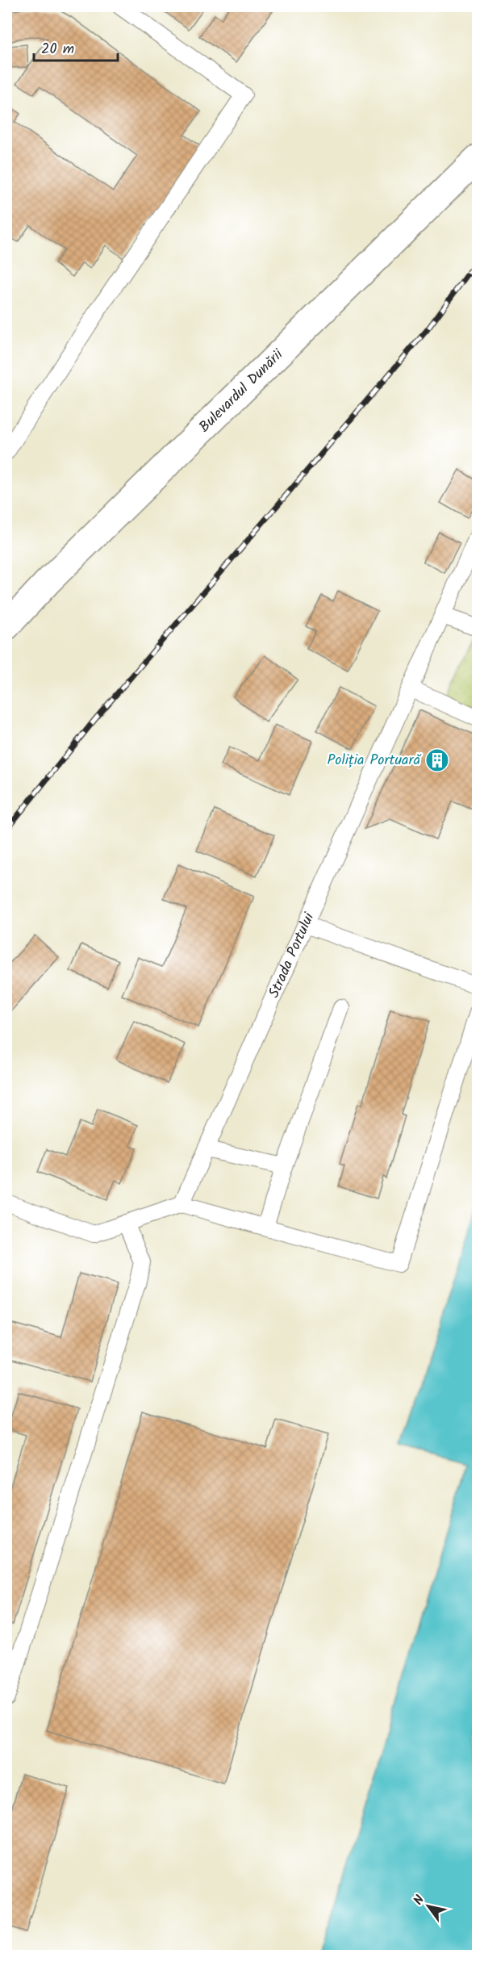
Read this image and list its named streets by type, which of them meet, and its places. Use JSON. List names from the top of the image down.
{
  "streets": {
    "street": ["Bulevardul Dunării"],
    "lane": ["Strada Portului"]
  },
  "places": {
    "building": ["Poliția Portuară"]
  },
  "scale_bar": "20 m",
  "north": "top left"
}
